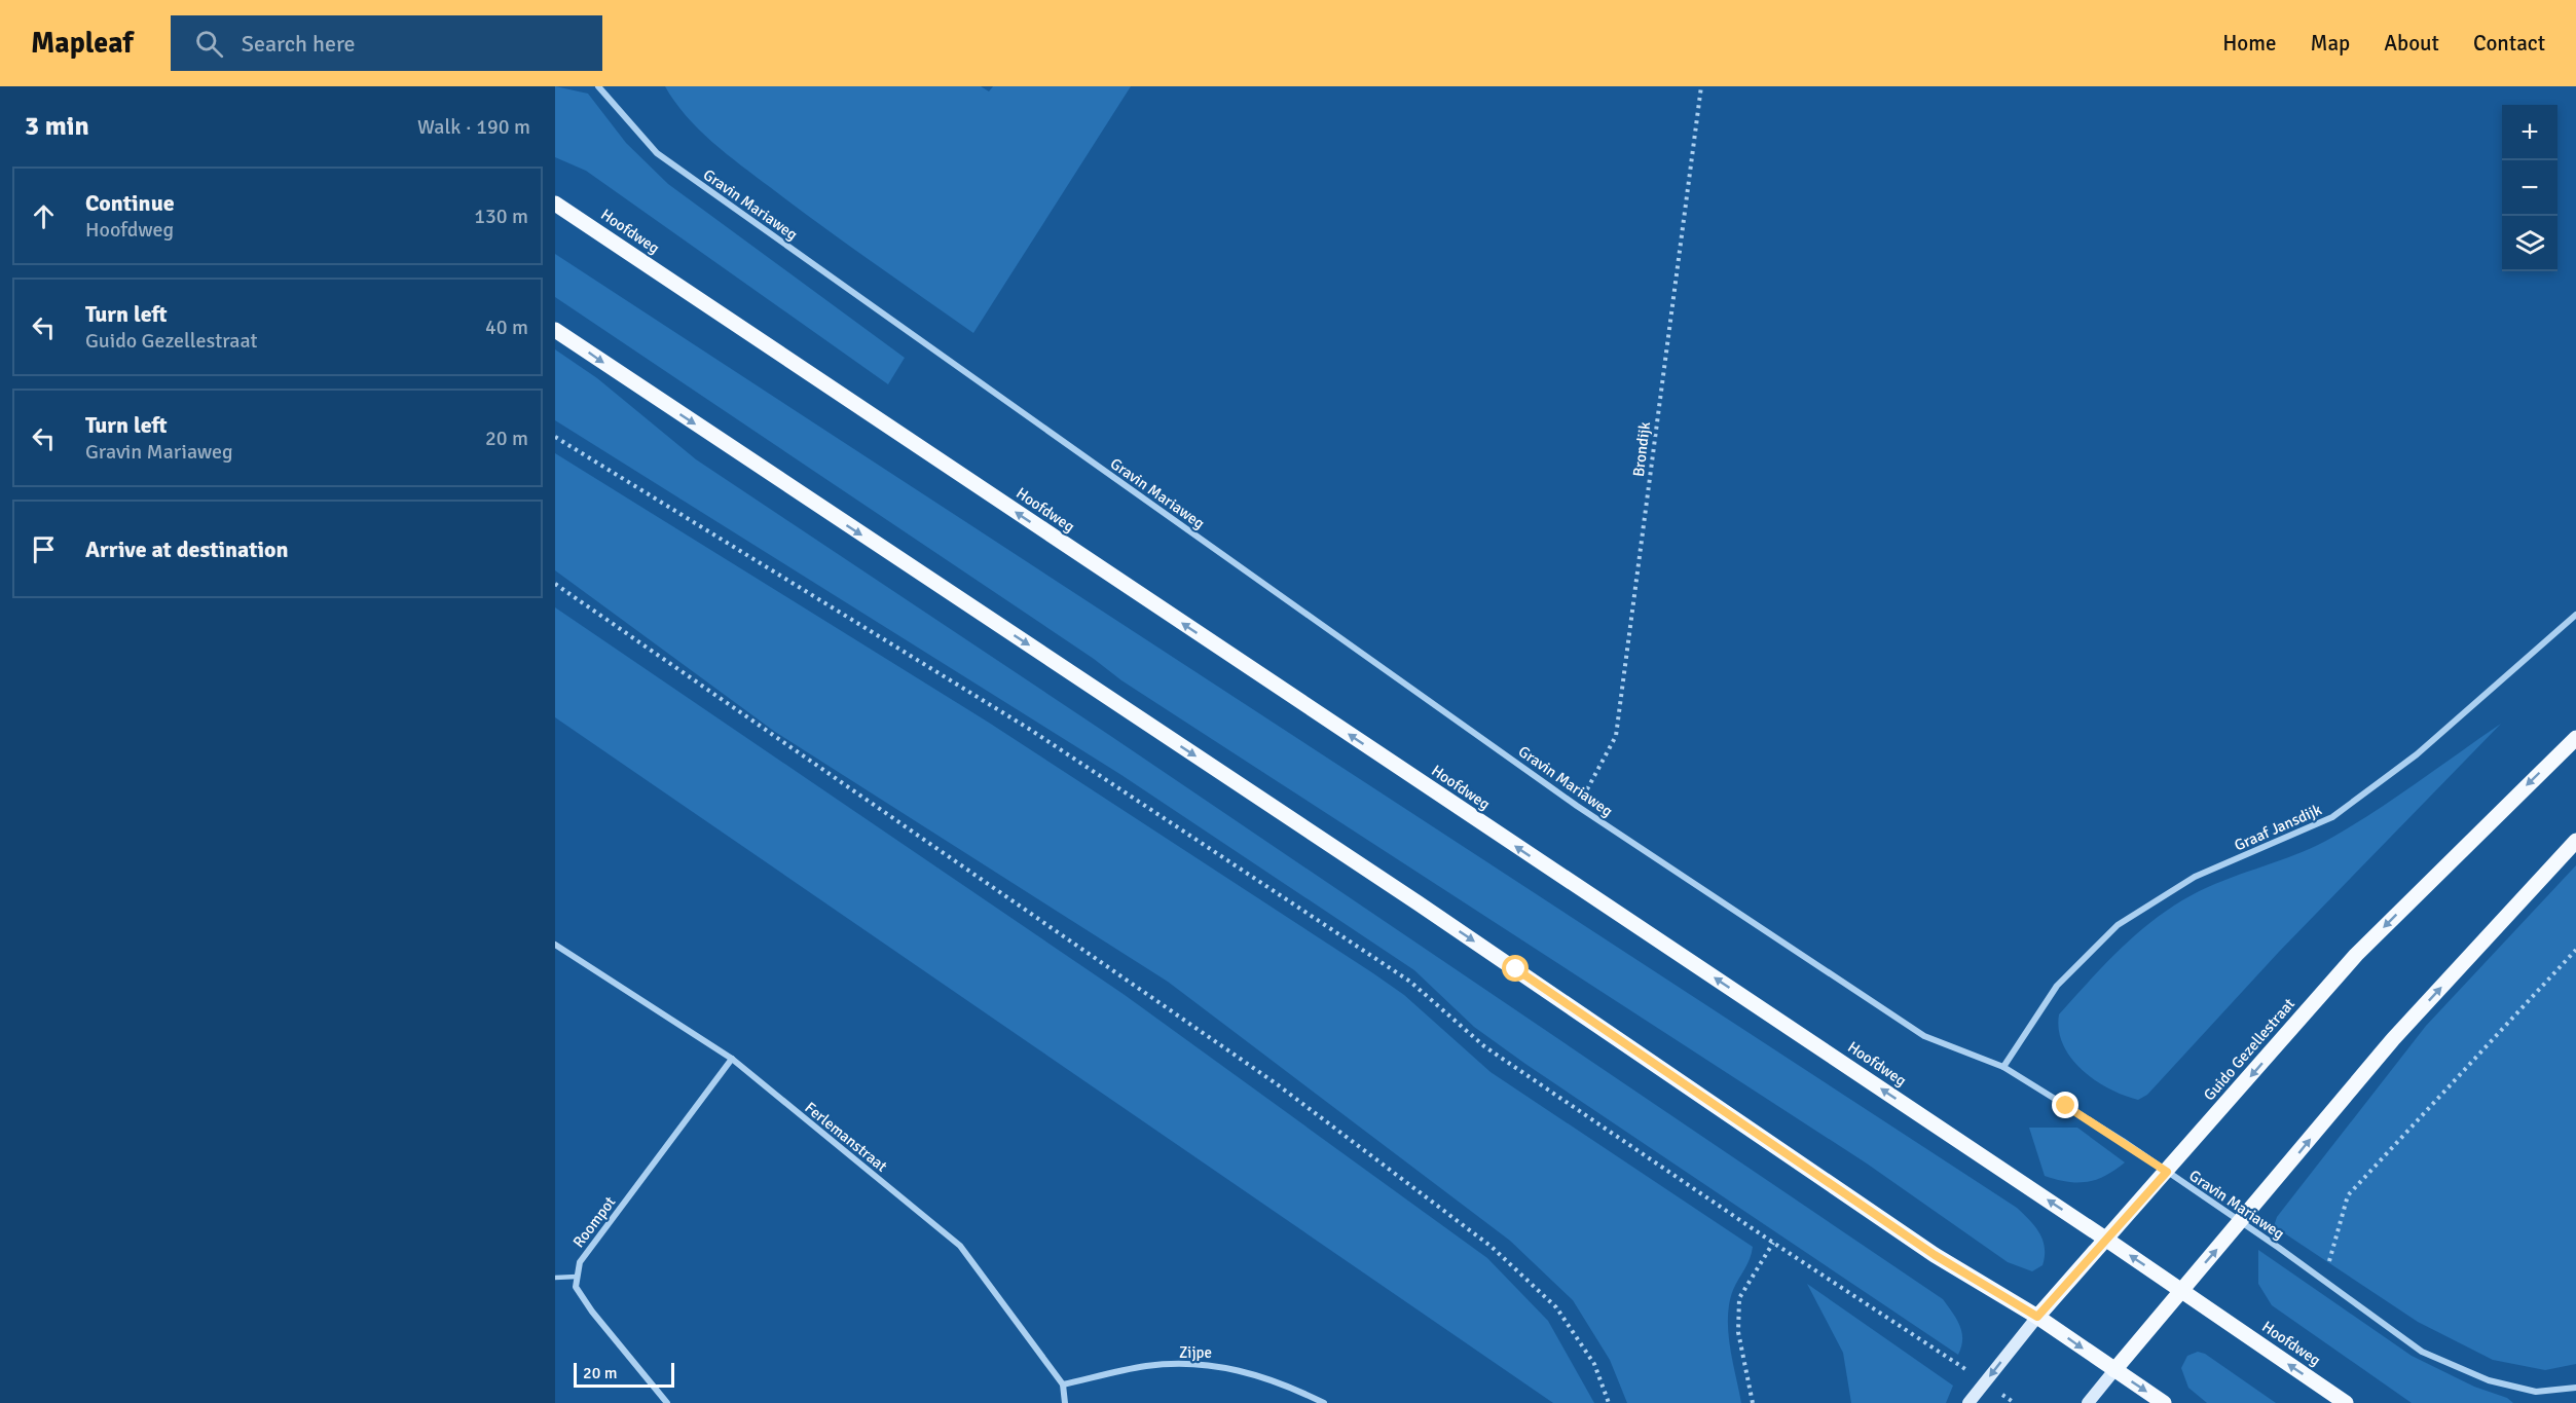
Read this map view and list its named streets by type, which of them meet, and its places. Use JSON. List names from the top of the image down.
{
  "streets": {
    "main road": ["Hoofdweg", "Guido Gezellestraat"],
    "street": [
      "Gravin Mariaweg",
      "Graaf Jansdijk",
      "Ferlemanstraat",
      "Roompot",
      "Zijpe"
    ],
    "path": ["Brondijk"]
  },
  "crossings": [
    ["Gravin Mariaweg", "Brondijk"],
    ["Gravin Mariaweg", "Graaf Jansdijk"],
    ["Gravin Mariaweg", "Guido Gezellestraat"],
    ["Hoofdweg", "Guido Gezellestraat"],
    ["Ferlemanstraat", "Roompot"],
    ["Ferlemanstraat", "Zijpe"]
  ],
  "scale_bar": "20 m",
  "page": {
    "header": "Mapleaf",
    "search": "Search here",
    "nav": [
      "Home",
      "Map",
      "About",
      "Contact"
    ],
    "heading": ["3 min", "Walk · 190 m"],
    "map_buttons": ["+", "−"],
    "list": [
      ["Continue", "Hoofdweg", "130 m"],
      ["Turn left", "Guido Gezellestraat", "40 m"],
      ["Turn left", "Gravin Mariaweg", "20 m"],
      "Arrive at destination"
    ],
    "scale": "20 m"
  }
}
